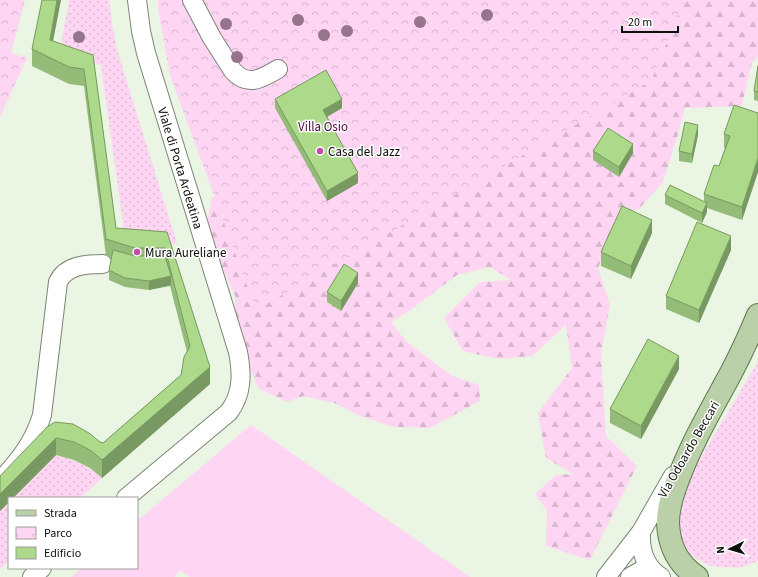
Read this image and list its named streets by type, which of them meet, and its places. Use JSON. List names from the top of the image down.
{
  "streets": {
    "main road": ["Via Odoardo Beccari"],
    "street": ["Viale di Porta Ardeatina"]
  },
  "parks": ["Villa Osio"],
  "places": ["Casa del Jazz", "Mura Aureliane"],
  "legend": ["Strada", "Parco", "Edificio"],
  "scale_bar": "20 m",
  "north": "left"
}
